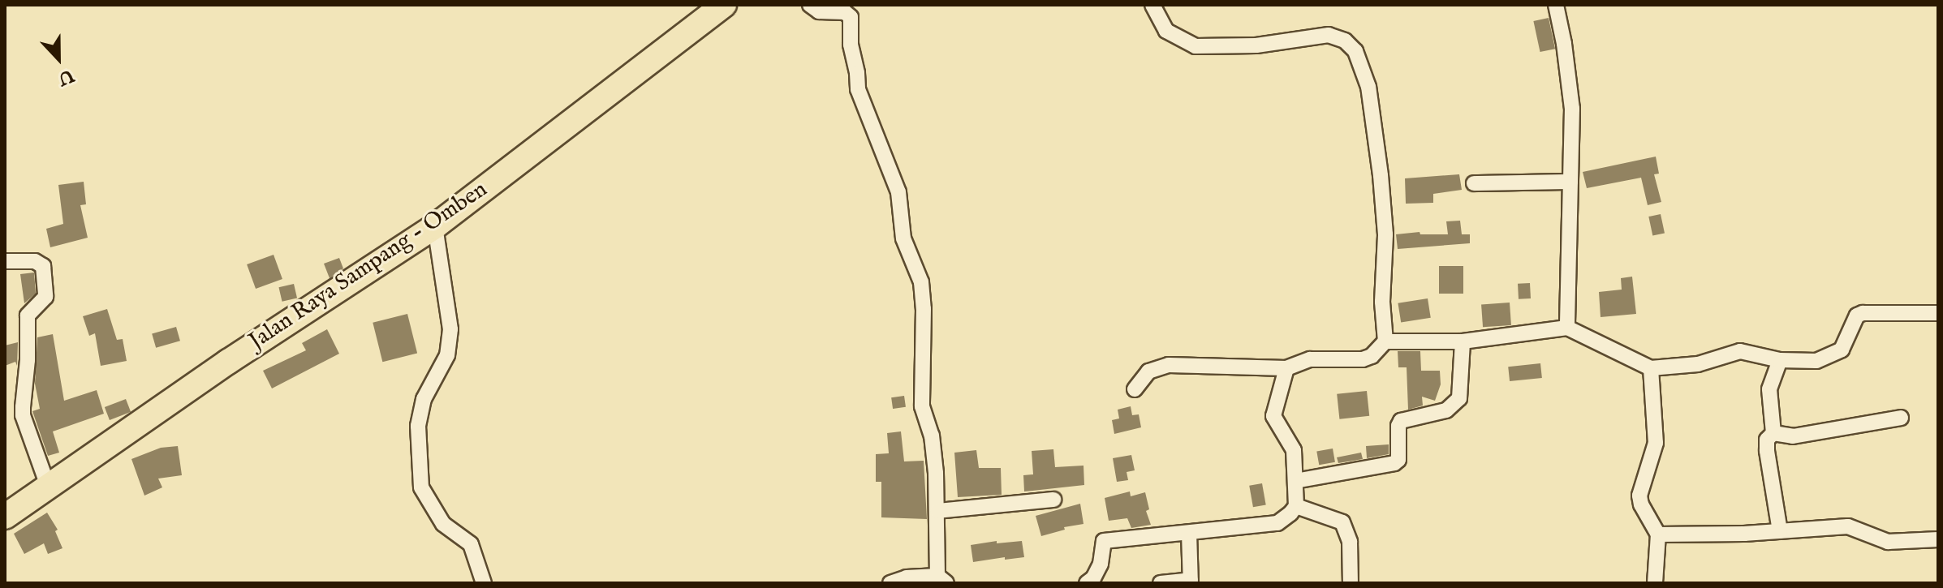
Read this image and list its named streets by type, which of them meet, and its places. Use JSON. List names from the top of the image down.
{
  "streets": {
    "main road": ["Jalan Raya Sampang - Omben"]
  },
  "north": "bottom"
}
